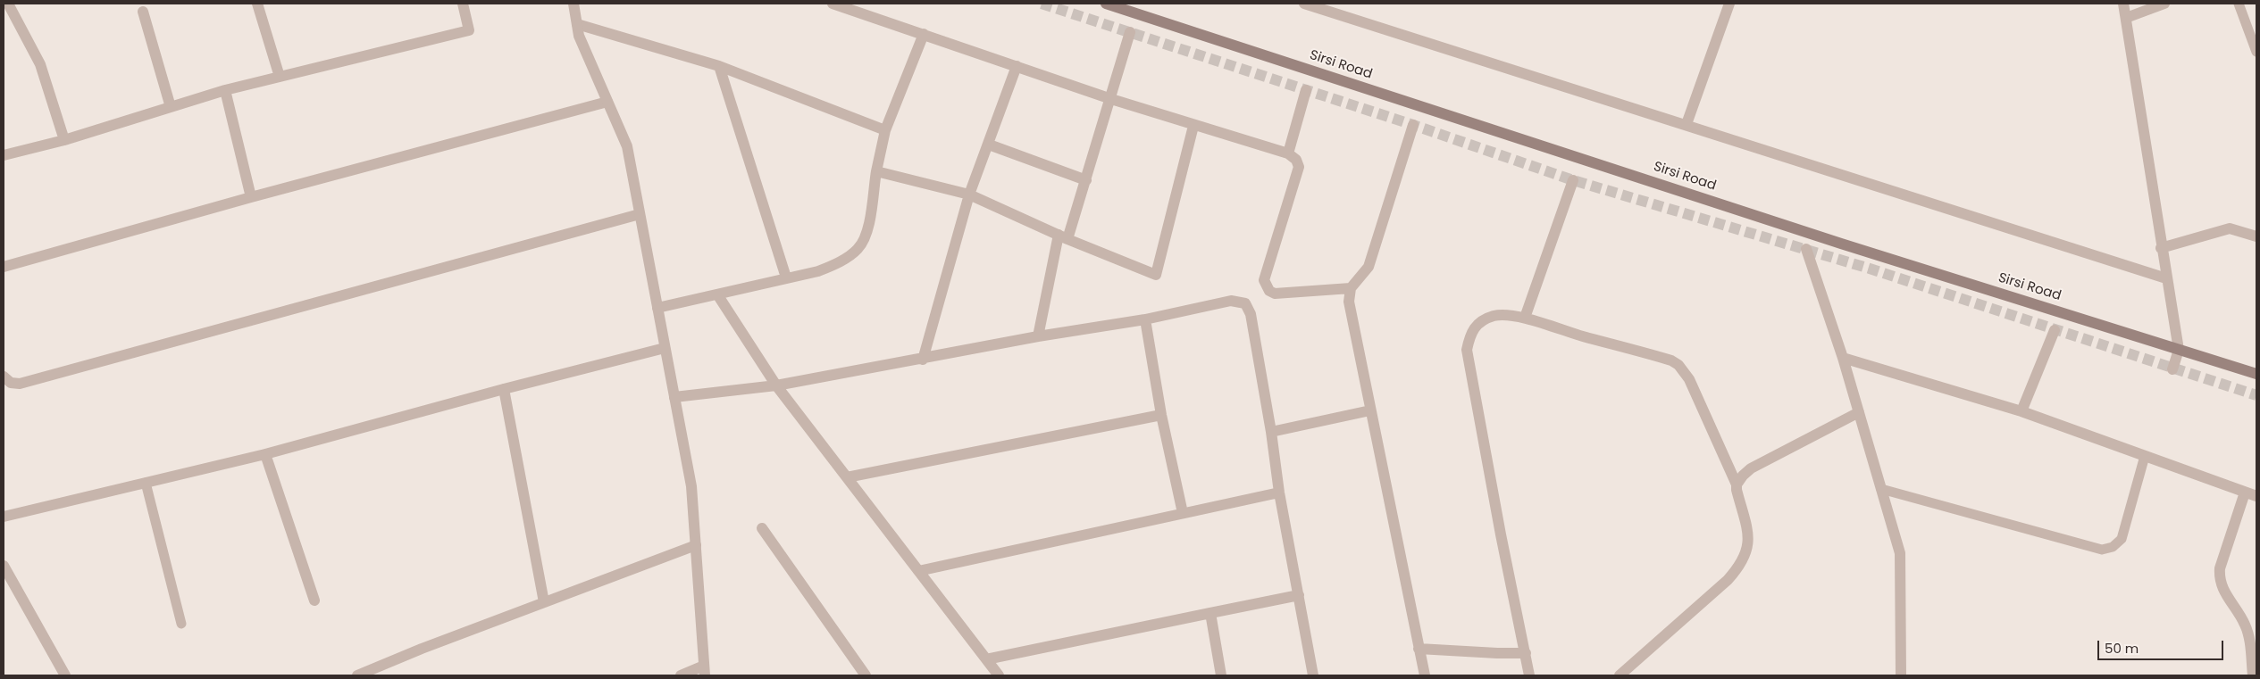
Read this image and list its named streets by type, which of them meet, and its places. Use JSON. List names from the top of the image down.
{
  "streets": {
    "main road": ["Sirsi Road"]
  },
  "scale_bar": "50 m"
}
